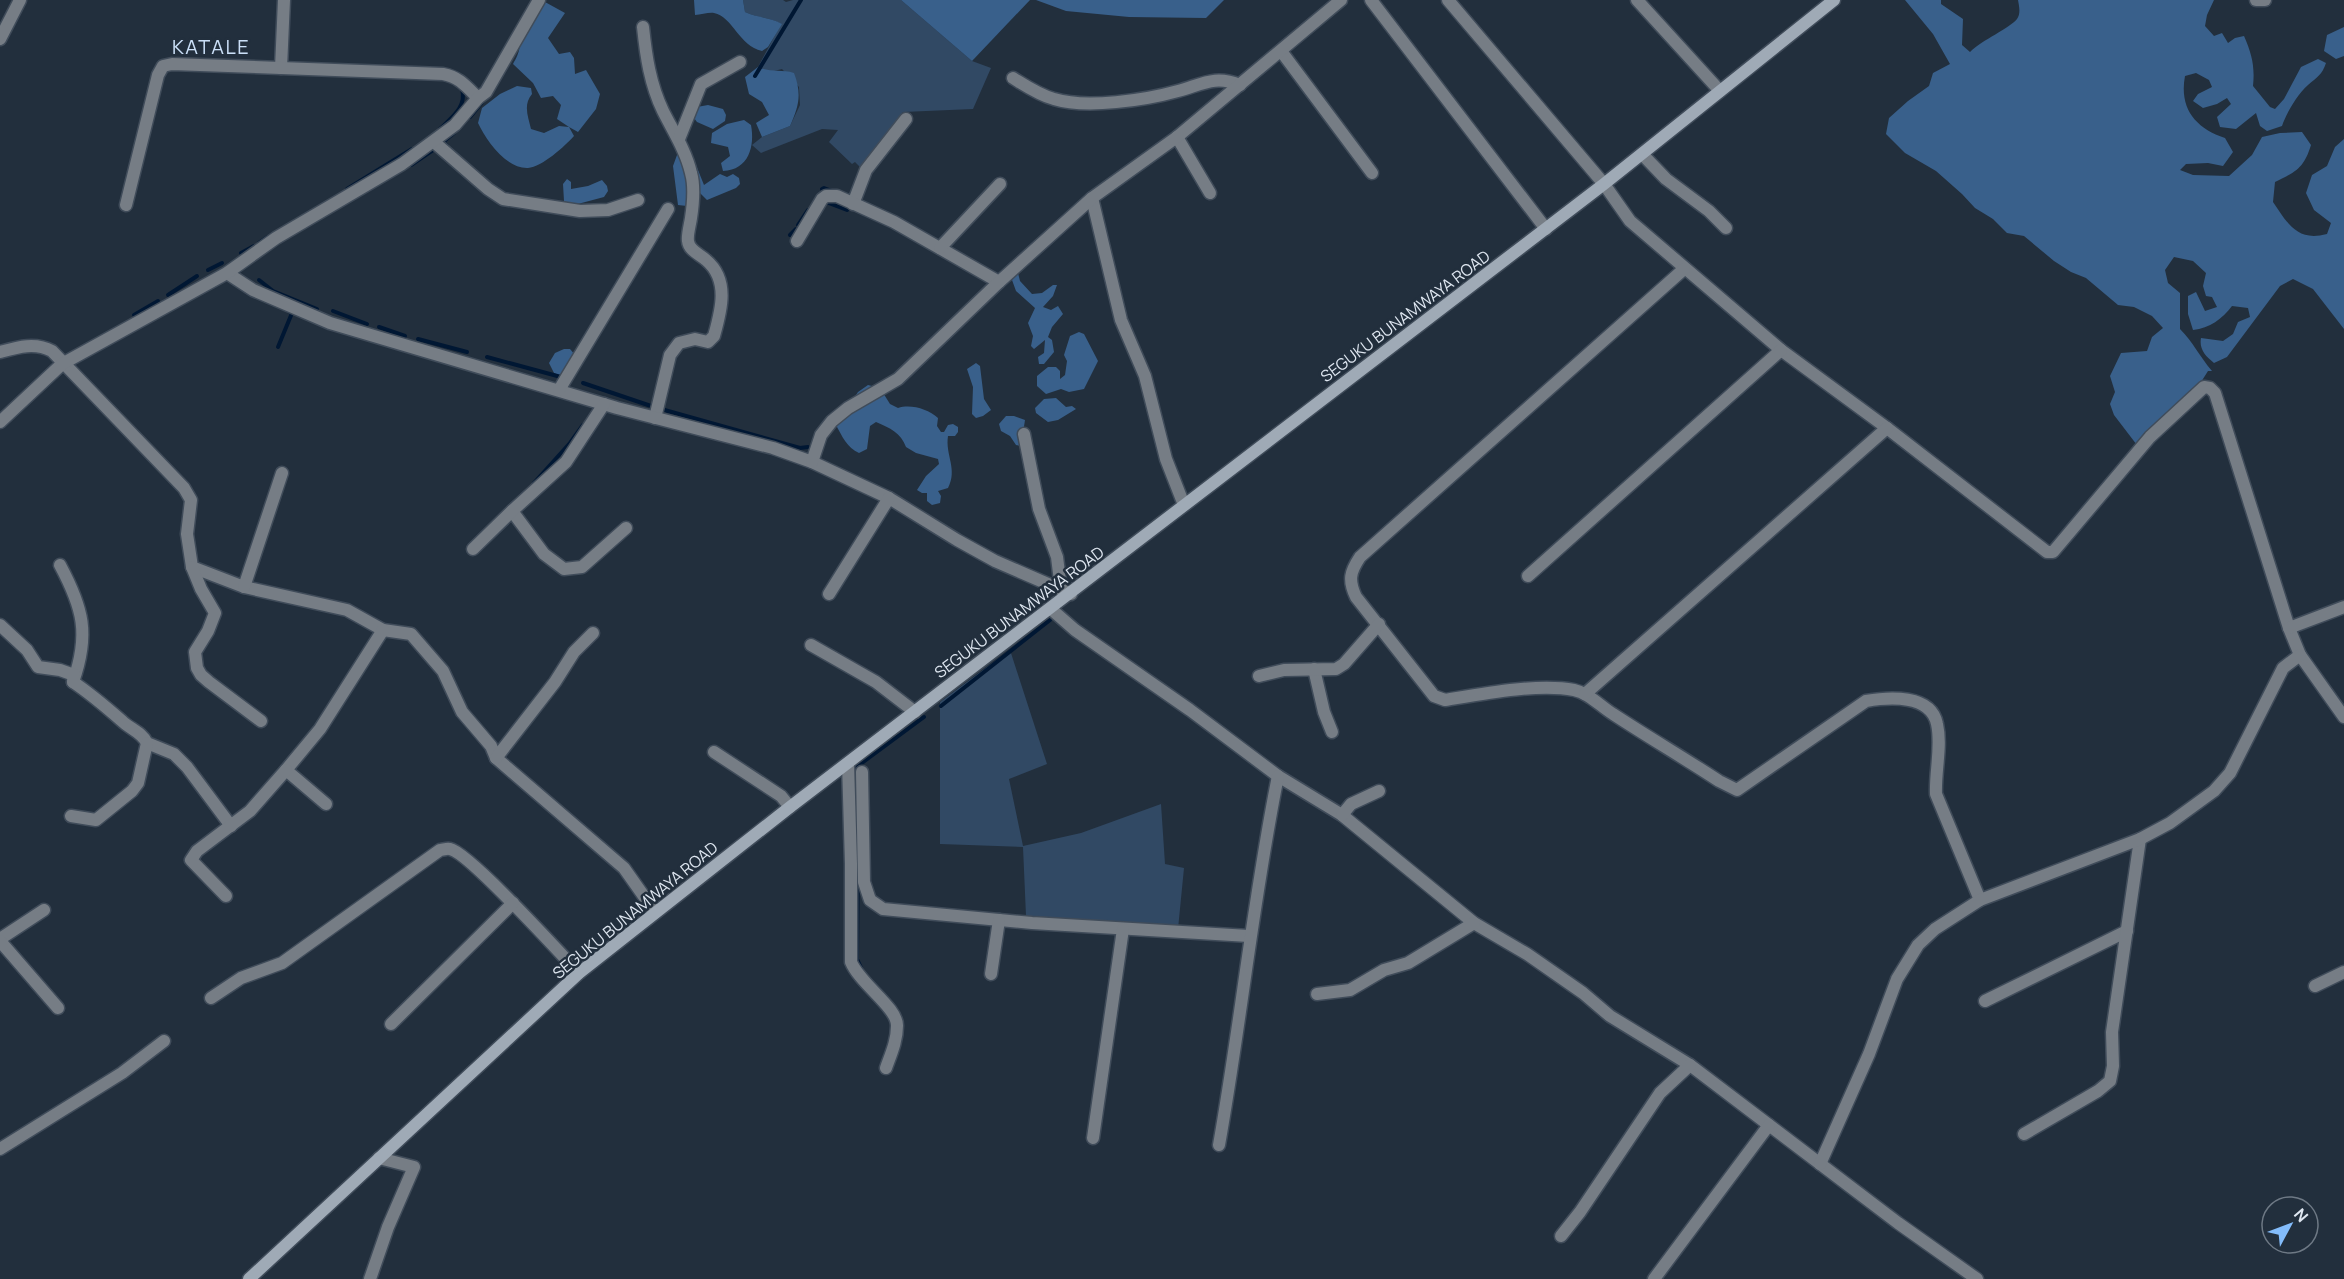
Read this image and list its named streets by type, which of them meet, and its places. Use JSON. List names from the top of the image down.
{
  "streets": {
    "main road": ["SEGUKU BUNAMWAYA ROAD"]
  },
  "districts": ["KATALE"],
  "north": "top right"
}
